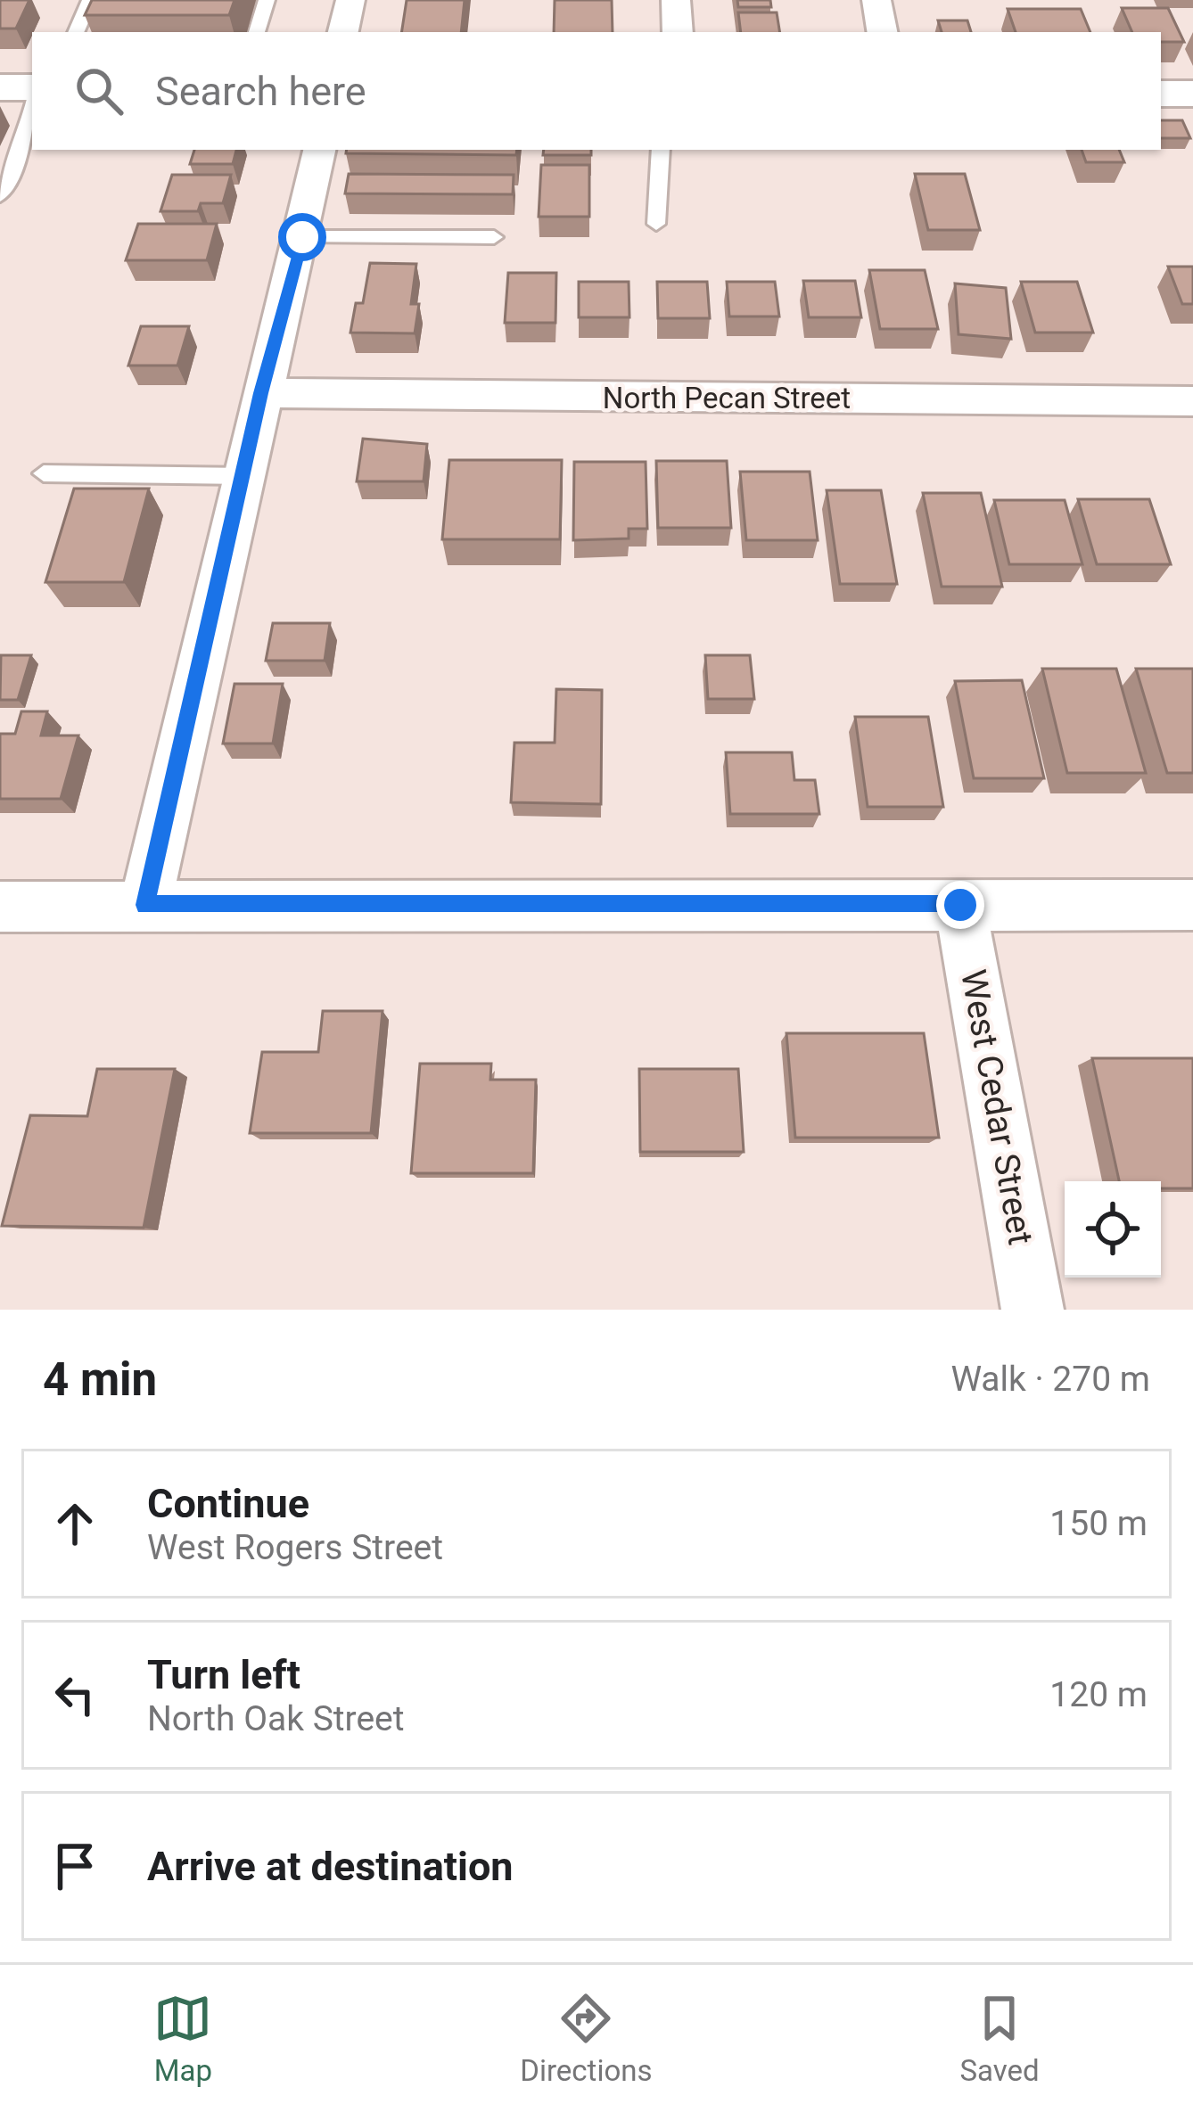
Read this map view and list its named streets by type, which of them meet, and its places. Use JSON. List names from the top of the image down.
{
  "streets": {
    "street": ["North Pecan Street", "West Cedar Street"]
  },
  "page": {
    "search": "Search here",
    "heading": ["4 min", "Walk · 270 m"],
    "list": [
      ["Continue", "West Rogers Street", "150 m"],
      ["Turn left", "North Oak Street", "120 m"],
      "Arrive at destination"
    ],
    "nav": ["Map", "Directions", "Saved"]
  }
}
